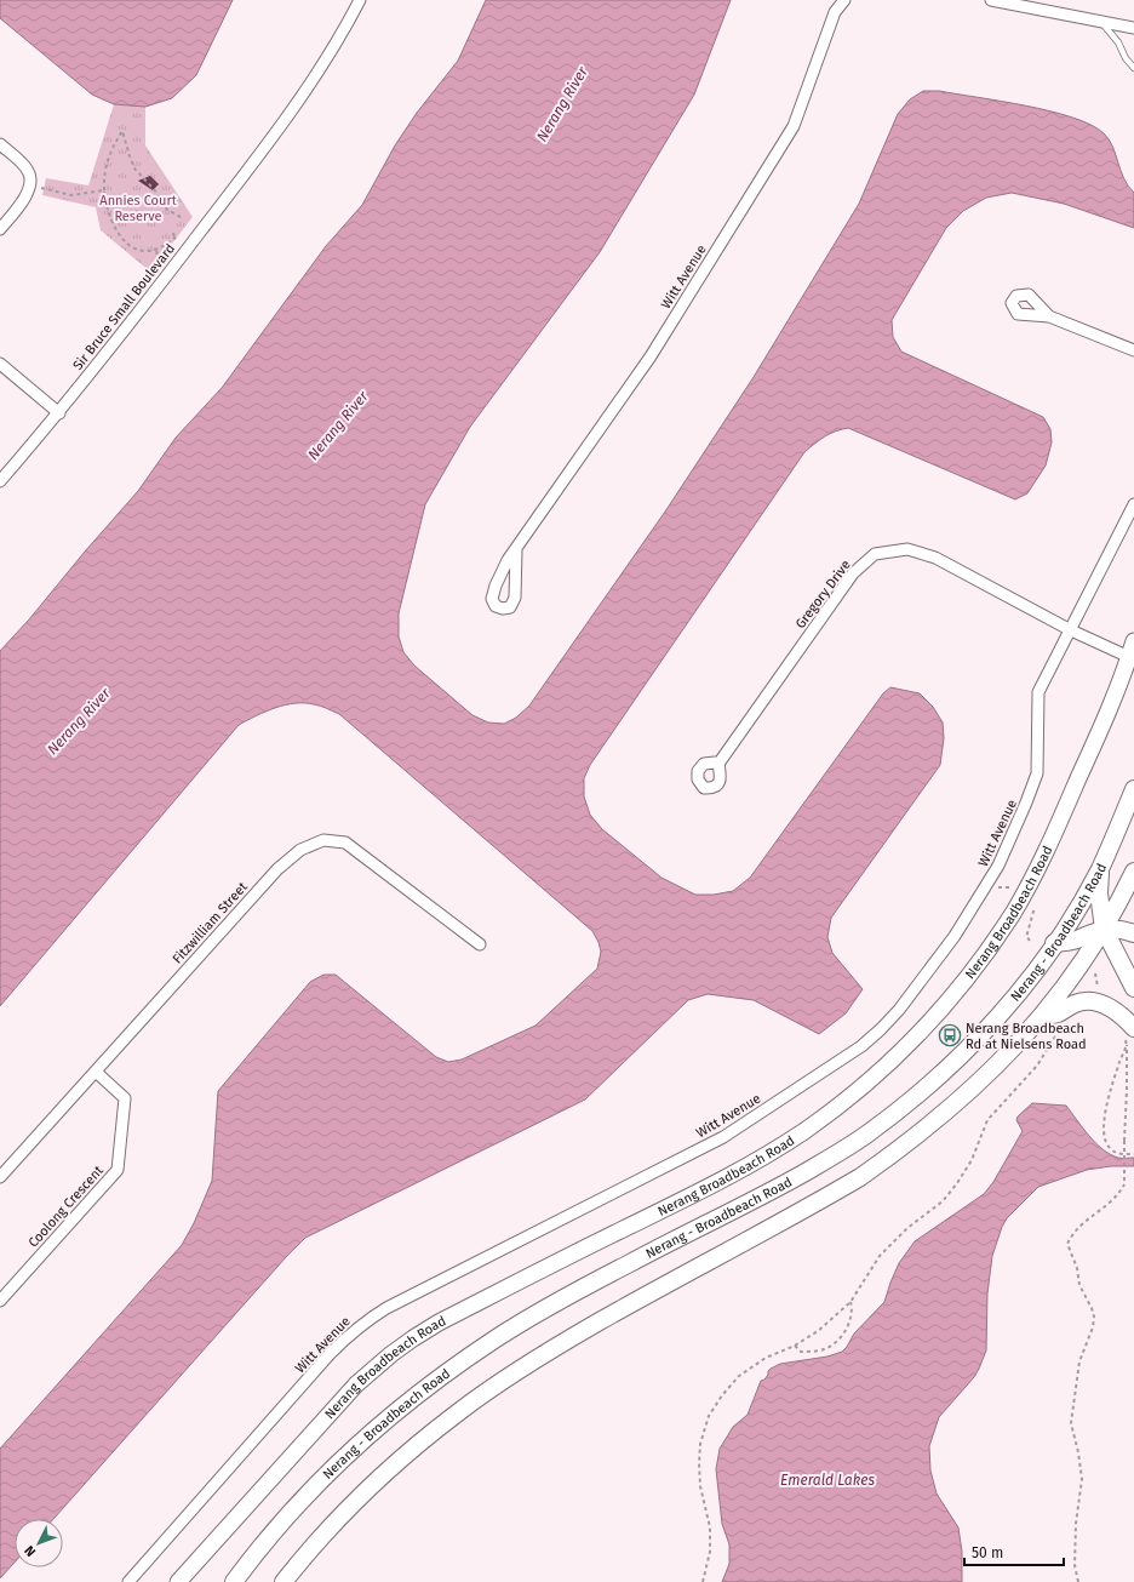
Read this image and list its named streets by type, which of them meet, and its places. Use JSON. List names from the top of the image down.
{
  "streets": {
    "main road": ["Nerang - Broadbeach Road"],
    "street": [
      "Witt Avenue",
      "Sir Bruce Small Boulevard",
      "Gregory Drive",
      "Nerang Broadbeach Road",
      "Fitzwilliam Street",
      "Coolong Crescent"
    ]
  },
  "crossings": [
    ["Witt Avenue", "Gregory Drive"],
    ["Gregory Drive", "Nerang Broadbeach Road"],
    ["Fitzwilliam Street", "Coolong Crescent"]
  ],
  "water": ["Nerang River", "Emerald Lakes"],
  "parks": ["Annies Court Reserve"],
  "places": {
    "bus stop": ["Nerang Broadbeach Rd at Nielsens Road"]
  },
  "scale_bar": "50 m",
  "north": "bottom left"
}
